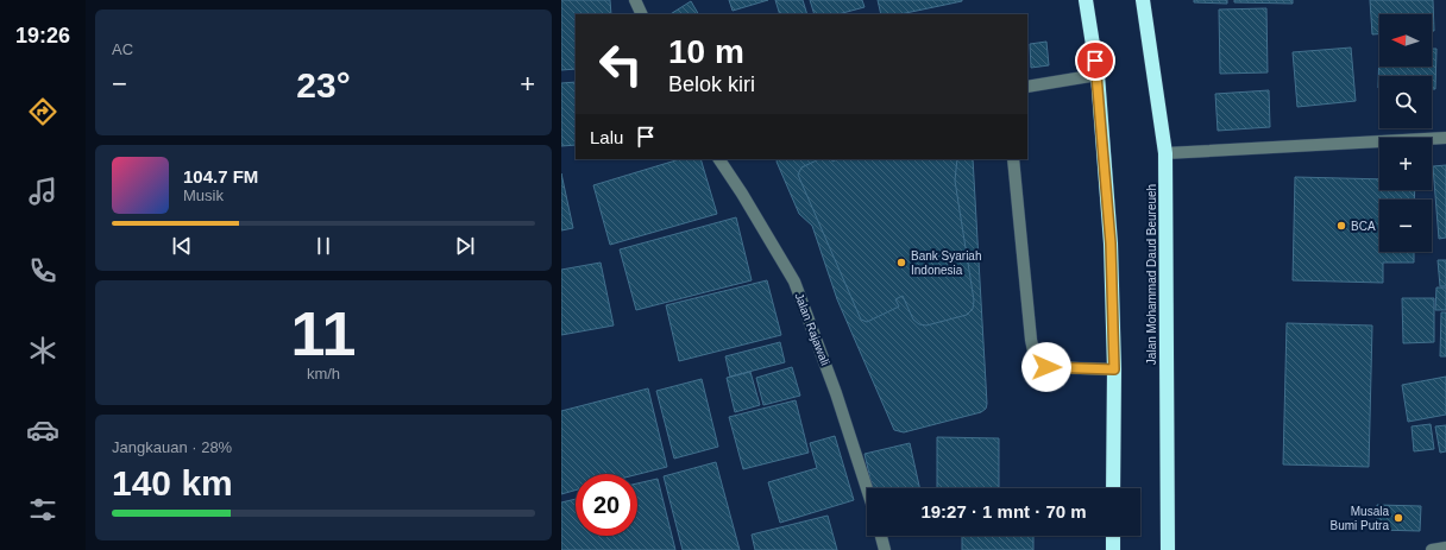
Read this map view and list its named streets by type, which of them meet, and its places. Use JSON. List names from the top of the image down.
{
  "streets": {
    "highway": ["Jalan Mohammad Daud Beureueh"],
    "street": ["Jalan Rajawali"]
  },
  "places": ["BCA", "Bank Syariah Indonesia", "Musala Bumi Putra"],
  "north": "left",
  "page": {
    "tabs": "19:26",
    "tile": [
      "AC",
      ["11", "km/h"],
      ["Jangkauan · 28%", "140 km"]
    ],
    "map_buttons": ["+", "−"],
    "turn": ["10 m", "Belok kiri"],
    "heat": ["−", "23°", "+"],
    "then": "Lalu",
    "song": ["104.7 FM", "Musik"],
    "limit": "20",
    "trip": "19:27 · 1 mnt · 70 m"
  }
}
